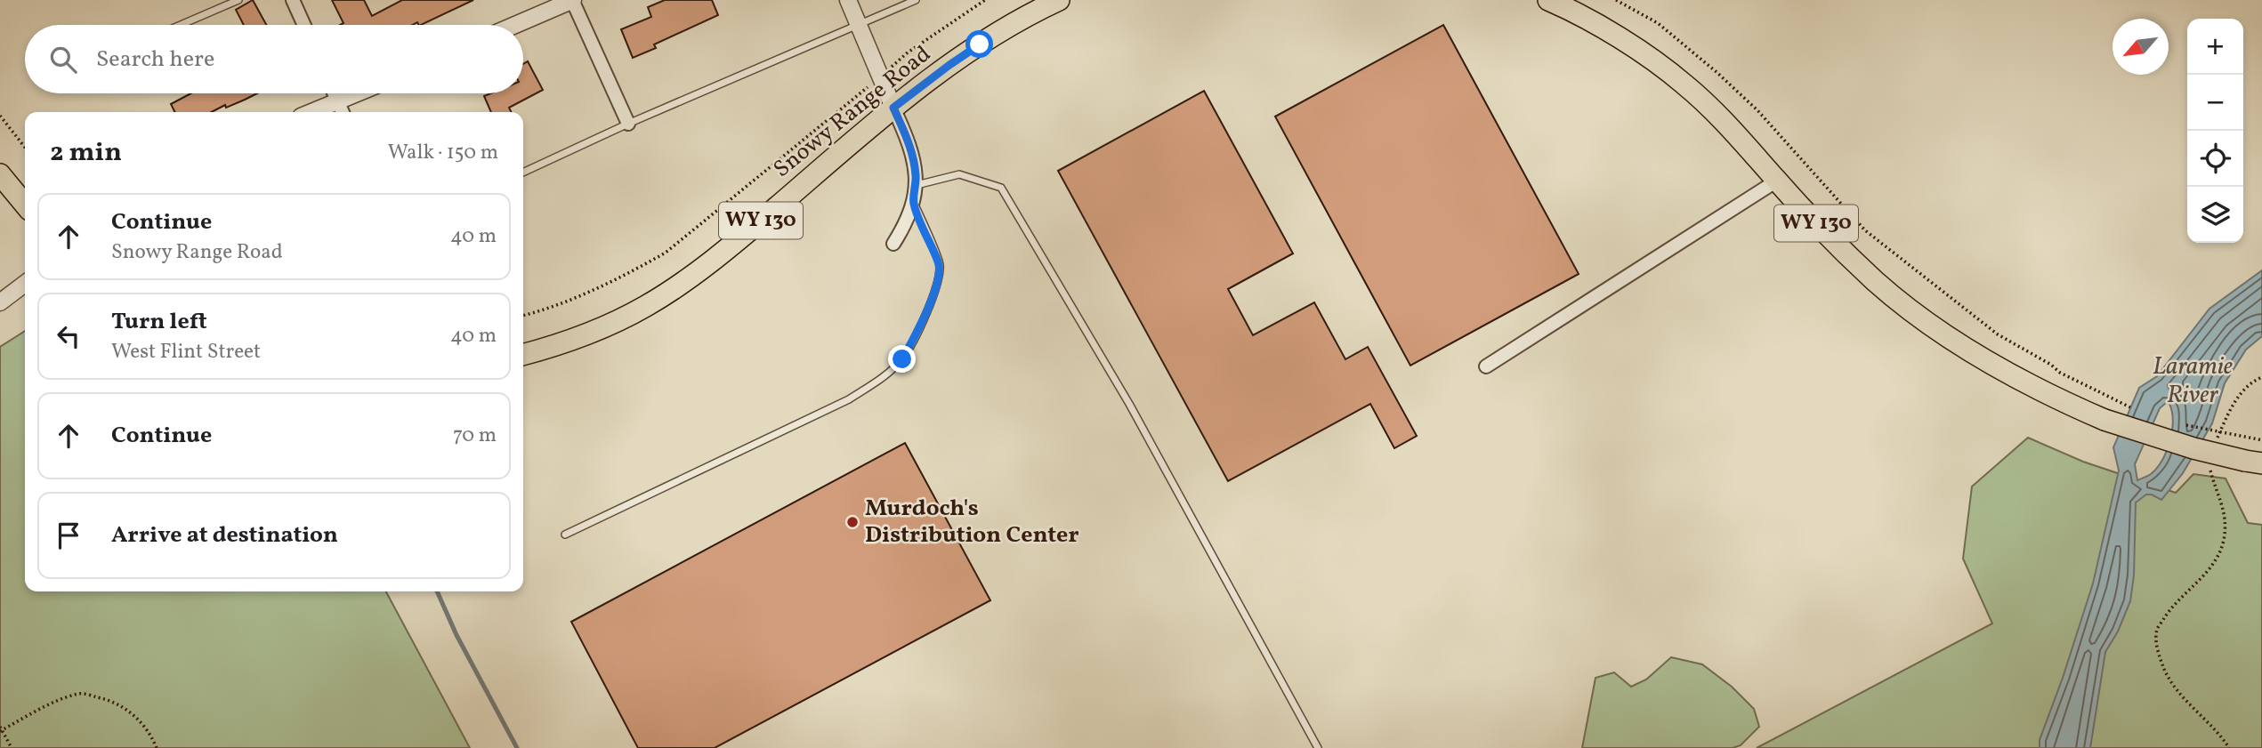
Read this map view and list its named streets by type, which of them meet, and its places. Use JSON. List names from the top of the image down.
{
  "streets": {
    "main road": ["Snowy Range Road", "WY 130"]
  },
  "water": ["Laramie River"],
  "places": ["Murdoch's Distribution Center"],
  "north": "bottom left",
  "page": {
    "map_buttons": ["+", "−"],
    "search": "Search here",
    "heading": ["2 min", "Walk · 150 m"],
    "list": [
      ["Continue", "Snowy Range Road", "40 m"],
      ["Turn left", "West Flint Street", "40 m"],
      ["Continue", "70 m"],
      "Arrive at destination"
    ]
  }
}
